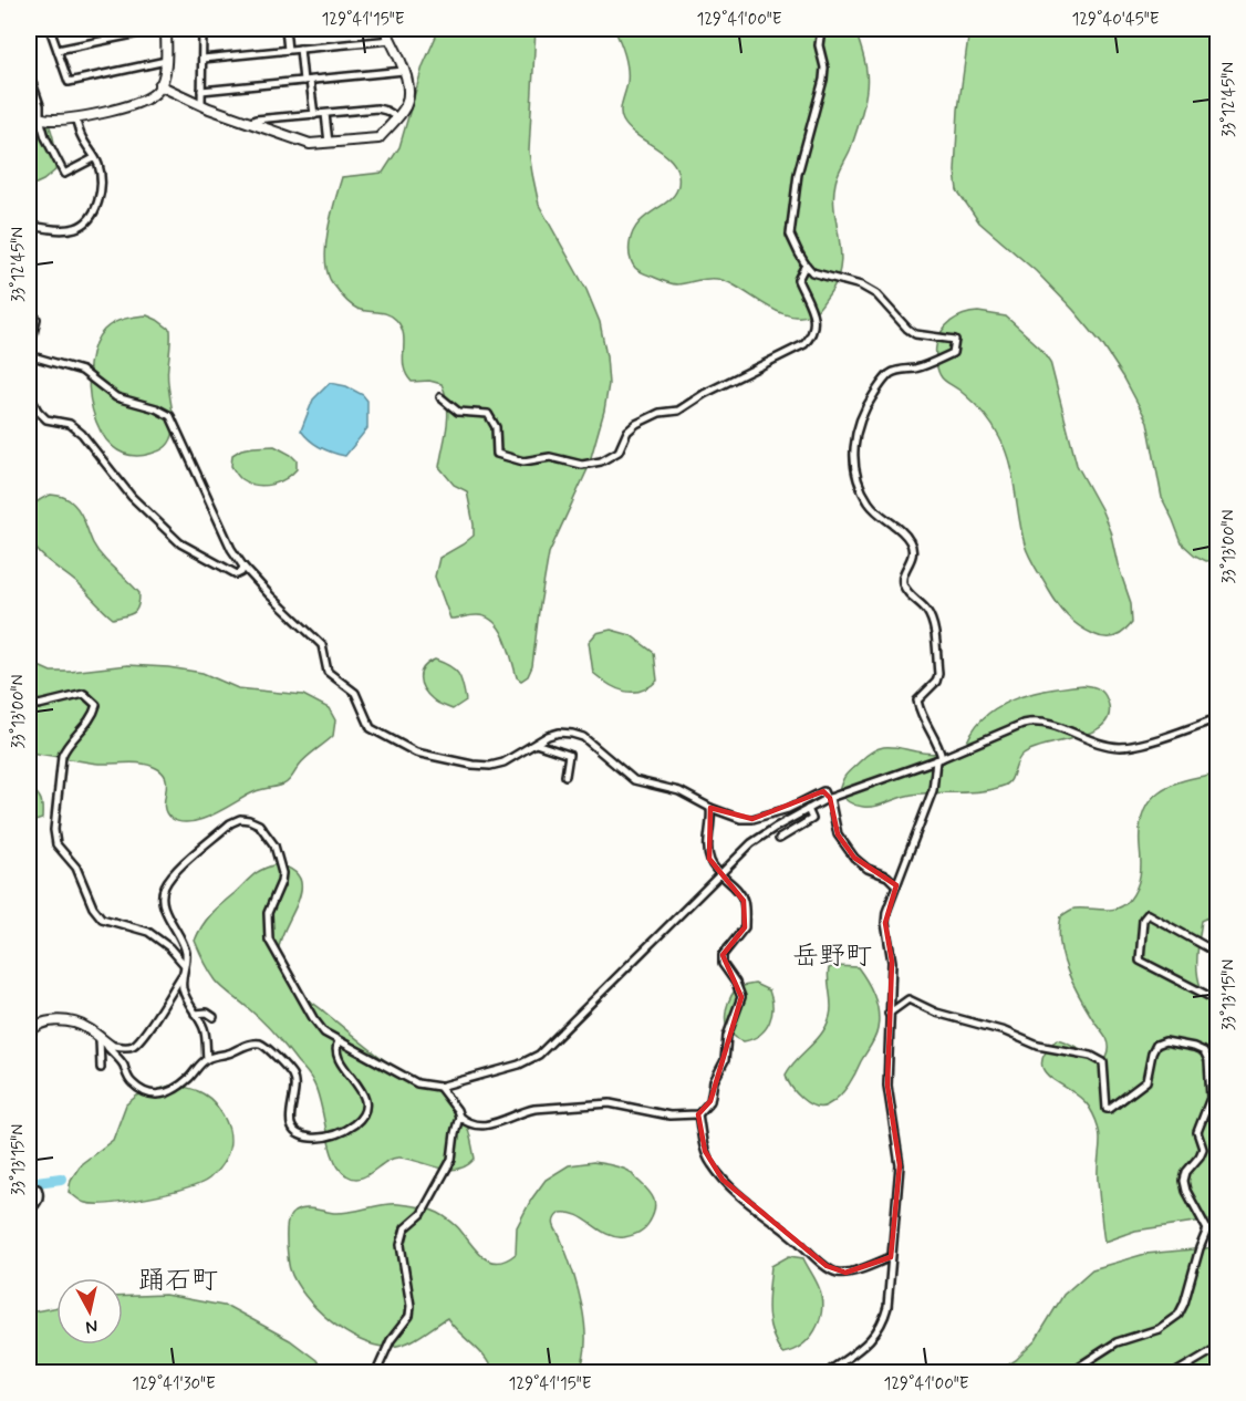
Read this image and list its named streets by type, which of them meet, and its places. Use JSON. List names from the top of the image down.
{
  "districts": ["岳野町", "踊石町"],
  "north": "bottom",
  "coordinates": [
    "129°41'15\"E",
    "129°41'00\"E",
    "129°40'45\"E",
    "33°12'45\"N",
    "33°13'00\"N",
    "33°13'15\"N",
    "129°41'30\"E"
  ]
}
